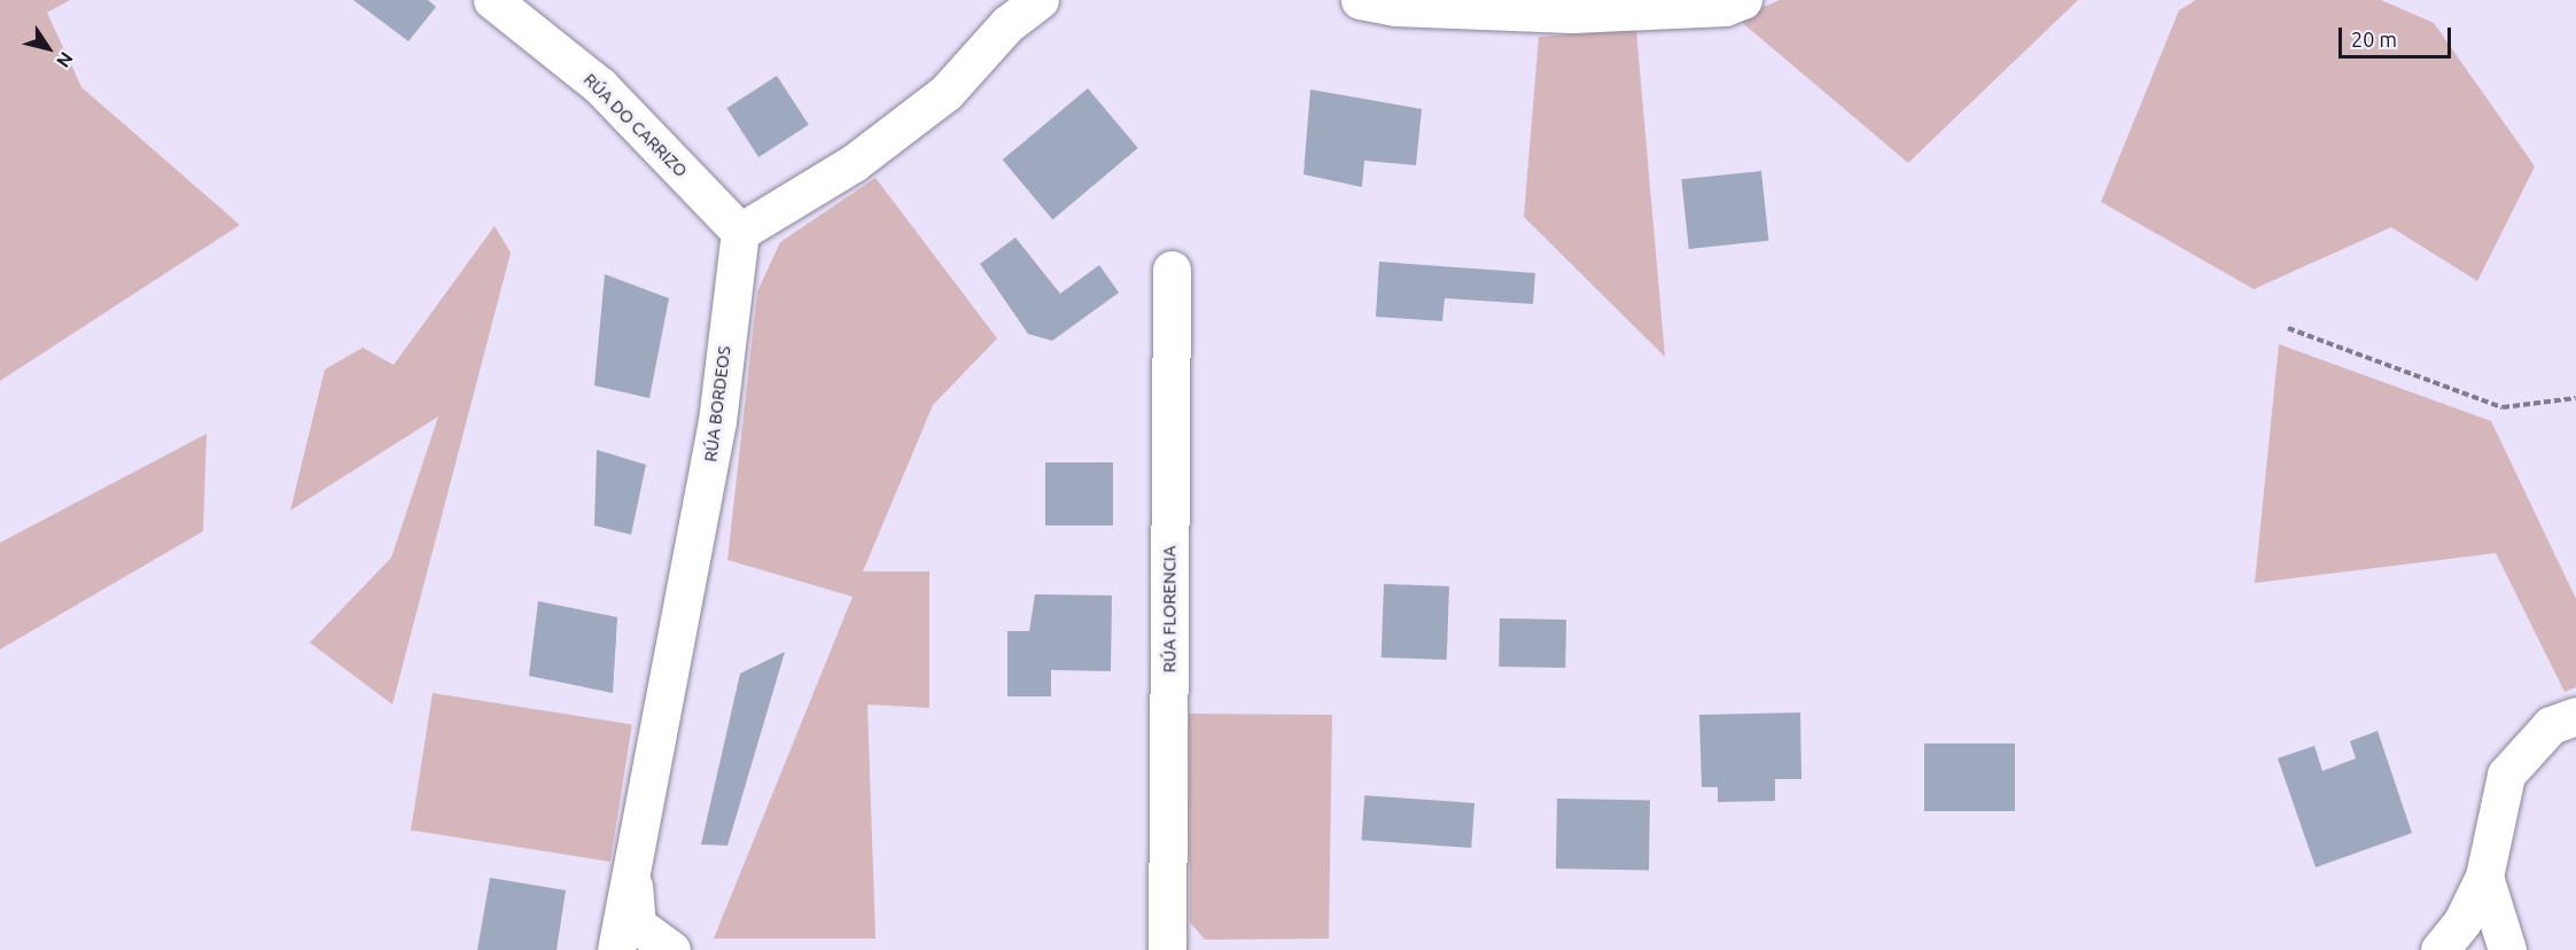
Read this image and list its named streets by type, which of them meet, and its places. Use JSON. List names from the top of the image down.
{
  "streets": {
    "street": ["RÚA DO CARRIZO", "RÚA BORDEOS", "RÚA FLORENCIA"]
  },
  "crossings": [
    ["RÚA DO CARRIZO", "RÚA BORDEOS"]
  ],
  "scale_bar": "20 m",
  "north": "bottom right"
}
